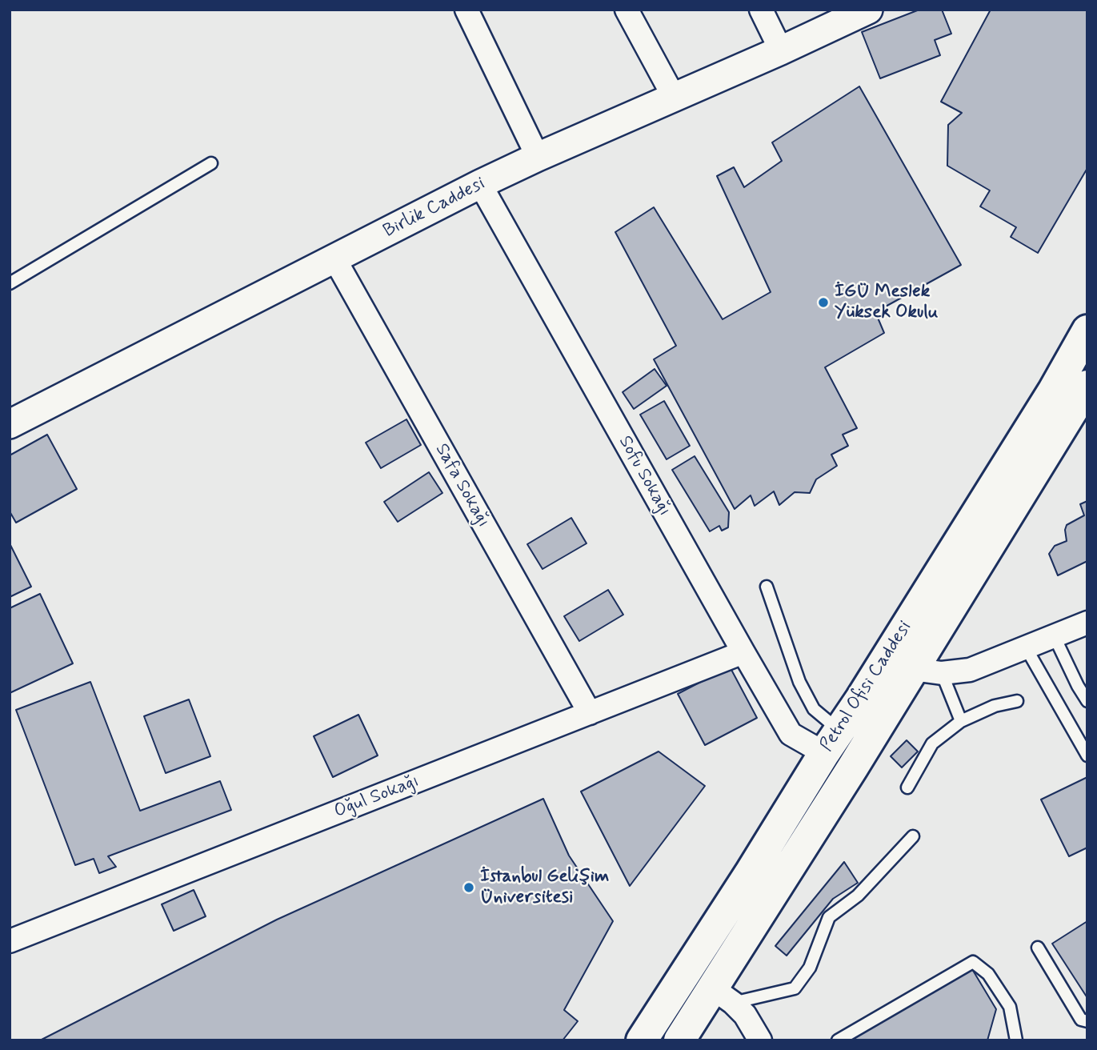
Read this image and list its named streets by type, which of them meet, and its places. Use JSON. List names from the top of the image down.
{
  "streets": {
    "main road": ["Petrol Ofisi Caddesi"],
    "street": [
      "Birlik Caddesi",
      "Sofu Sokağı",
      "Safa Sokağı",
      "Oğul Sokağı"
    ]
  },
  "crossings": [
    ["Birlik Caddesi", "Sofu Sokağı"],
    ["Birlik Caddesi", "Safa Sokağı"],
    ["Sofu Sokağı", "Petrol Ofisi Caddesi"],
    ["Sofu Sokağı", "Oğul Sokağı"],
    ["Safa Sokağı", "Oğul Sokağı"]
  ],
  "places": ["İGÜ Meslek Yüksek Okulu", "İstanbul Gelişim Üniversitesi"]
}
